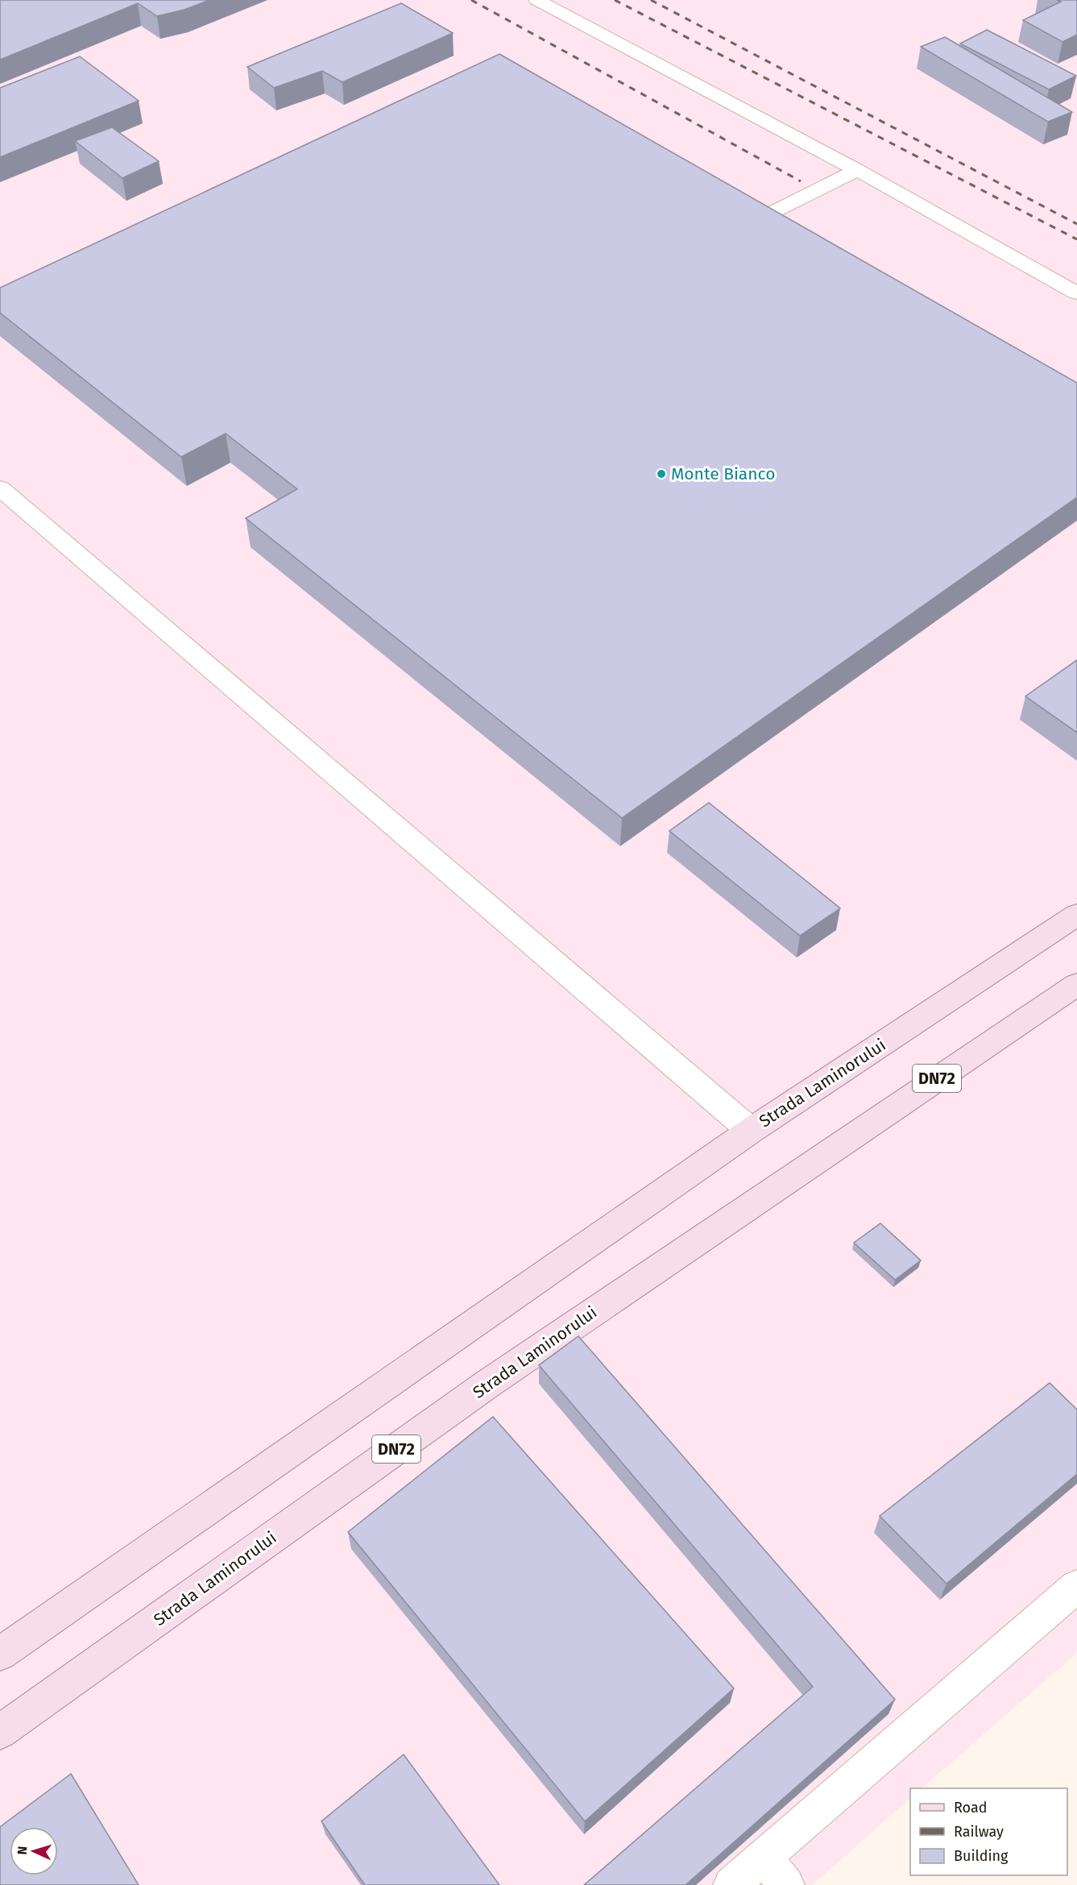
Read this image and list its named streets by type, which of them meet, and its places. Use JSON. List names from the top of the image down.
{
  "streets": {
    "main road": ["DN72", "Strada Laminorului"]
  },
  "places": ["Monte Bianco"],
  "legend": ["Road", "Railway", "Building"],
  "north": "left"
}
